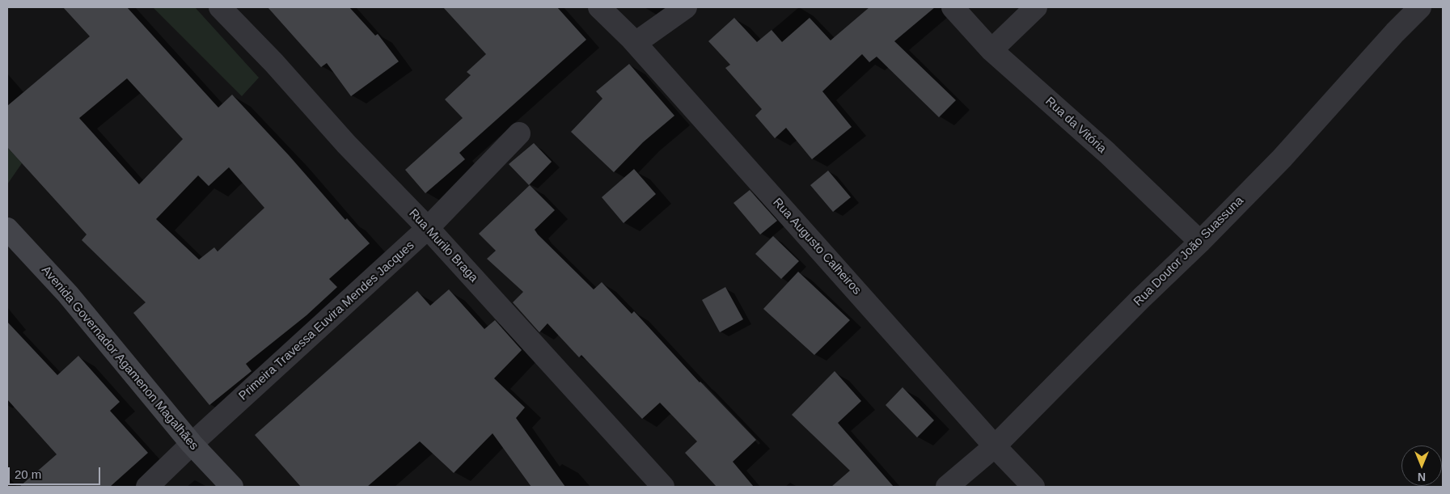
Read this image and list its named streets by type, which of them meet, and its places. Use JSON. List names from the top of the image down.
{
  "streets": {
    "main road": ["Avenida Governador Agamenon Magalhães"],
    "street": [
      "Rua da Vitória",
      "Rua Murilo Braga",
      "Rua Augusto Calheiros",
      "Rua Doutor João Suassuna",
      "Primeira Travessa Euvira Mendes Jacques"
    ]
  },
  "crossings": [
    ["Rua da Vitória", "Rua Doutor João Suassuna"],
    ["Rua Murilo Braga", "Primeira Travessa Euvira Mendes Jacques"],
    ["Rua Augusto Calheiros", "Rua Doutor João Suassuna"],
    ["Primeira Travessa Euvira Mendes Jacques", "Avenida Governador Agamenon Magalhães"]
  ],
  "scale_bar": "20 m",
  "north": "bottom"
}
